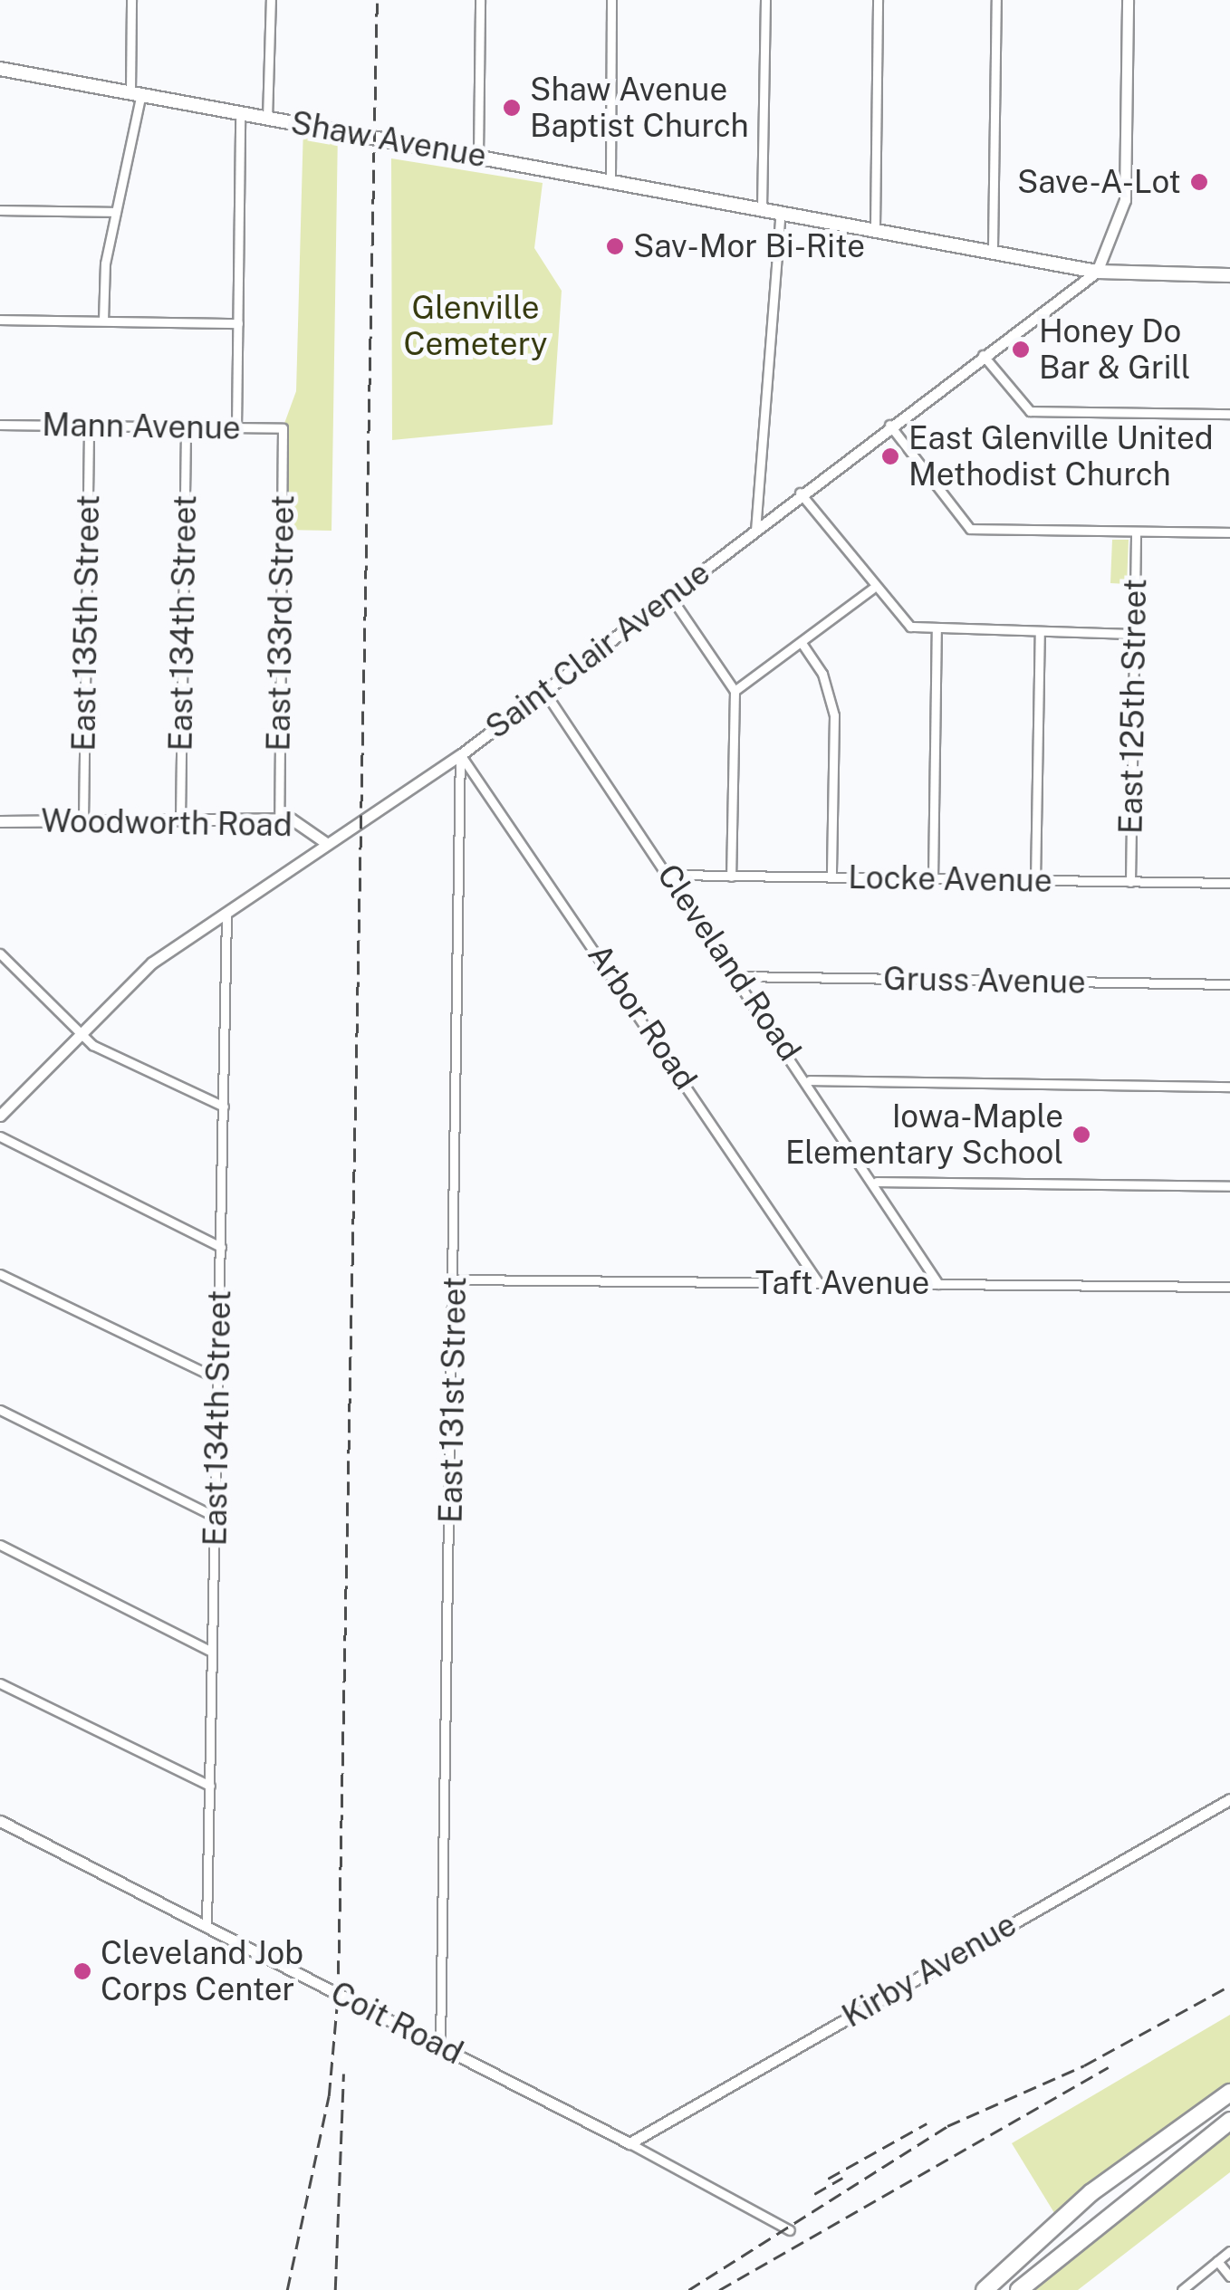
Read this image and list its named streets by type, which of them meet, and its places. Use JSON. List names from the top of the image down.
{
  "streets": {
    "main road": ["Shaw Avenue"],
    "street": [
      "Mann Avenue",
      "East 135th Street",
      "East 134th Street",
      "East 133rd Street",
      "Saint Clair Avenue",
      "East 125th Street",
      "Woodworth Road",
      "Locke Avenue",
      "Cleveland Road",
      "Gruss Avenue",
      "Arbor Road",
      "Taft Avenue",
      "East 131st Street",
      "Kirby Avenue",
      "Coit Road"
    ]
  },
  "crossings": [
    ["Shaw Avenue", "Saint Clair Avenue"],
    ["Mann Avenue", "East 135th Street"],
    ["Mann Avenue", "East 134th Street"],
    ["Mann Avenue", "East 133rd Street"],
    ["East 135th Street", "Woodworth Road"],
    ["East 134th Street", "Saint Clair Avenue"],
    ["East 134th Street", "Woodworth Road"],
    ["East 134th Street", "Coit Road"],
    ["East 133rd Street", "Woodworth Road"],
    ["Saint Clair Avenue", "Woodworth Road"],
    ["Saint Clair Avenue", "Cleveland Road"],
    ["Saint Clair Avenue", "Arbor Road"],
    ["Saint Clair Avenue", "East 131st Street"],
    ["East 125th Street", "Locke Avenue"],
    ["Locke Avenue", "Cleveland Road"],
    ["Cleveland Road", "Gruss Avenue"],
    ["Cleveland Road", "Taft Avenue"],
    ["Arbor Road", "Taft Avenue"],
    ["Arbor Road", "East 131st Street"],
    ["Taft Avenue", "East 131st Street"],
    ["East 131st Street", "Coit Road"],
    ["Kirby Avenue", "Coit Road"]
  ],
  "parks": ["Glenville Cemetery"],
  "places": [
    "Shaw Avenue Baptist Church",
    "Save-A-Lot",
    "Sav-Mor Bi-Rite",
    "Honey Do Bar & Grill",
    "East Glenville United Methodist Church",
    "Iowa-Maple Elementary School",
    "Cleveland Job Corps Center"
  ]
}
